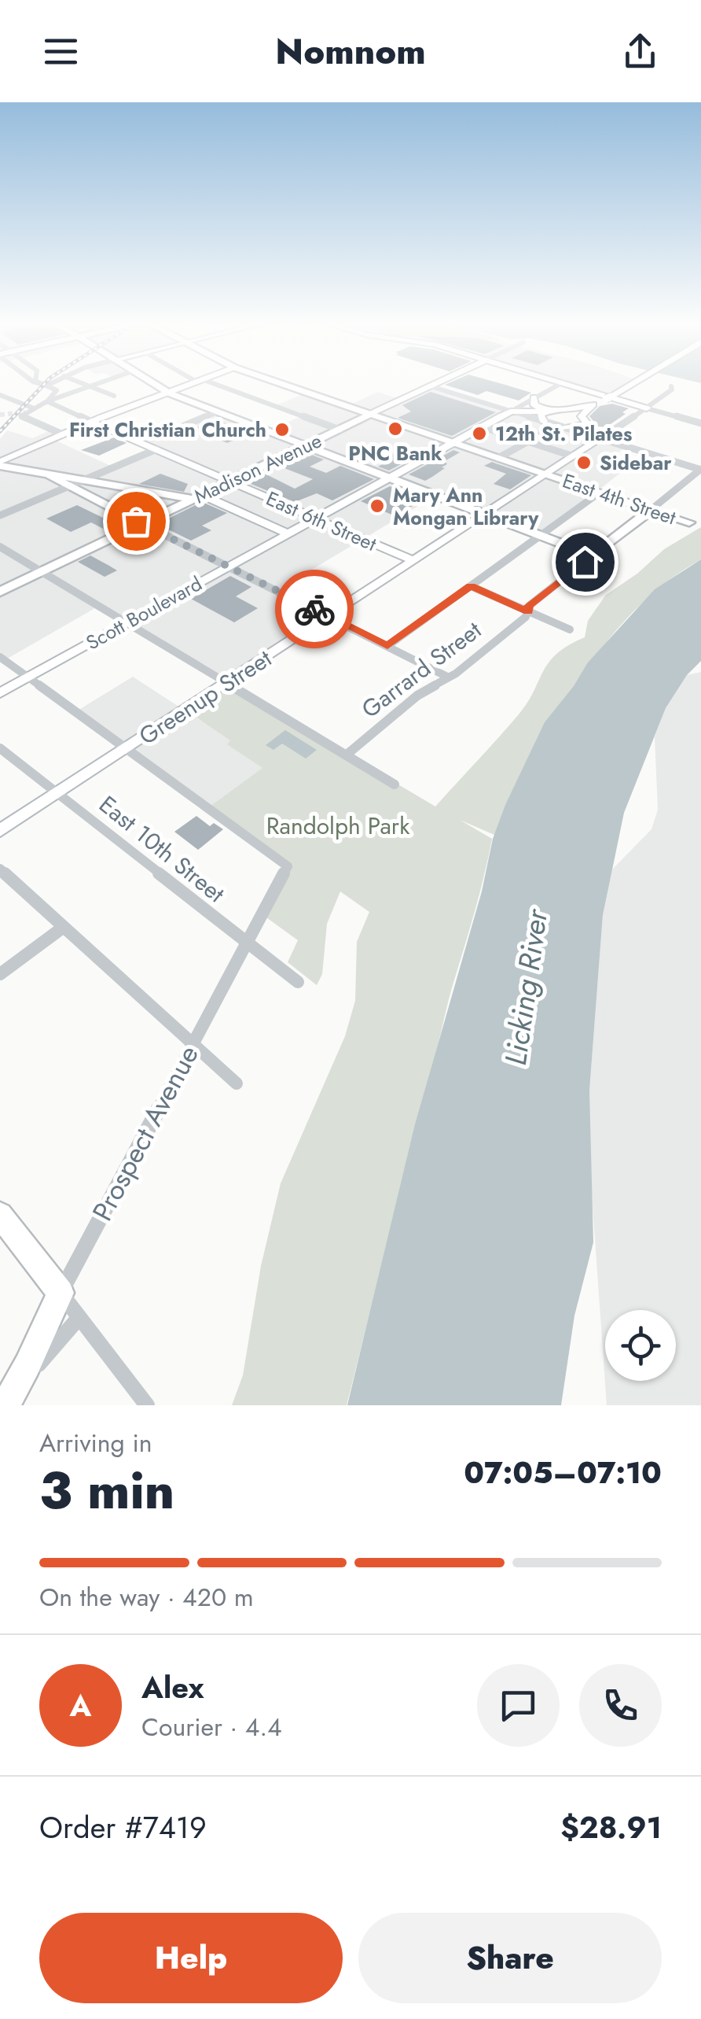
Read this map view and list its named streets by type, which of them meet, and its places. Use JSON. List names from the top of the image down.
{
  "streets": {
    "main road": [
      "Madison Avenue",
      "East 4th Street",
      "East 6th Street",
      "Scott Boulevard",
      "Garrard Street",
      "Greenup Street",
      "Prospect Avenue"
    ],
    "street": ["East 10th Street"]
  },
  "crossings": [
    ["Madison Avenue", "East 4th Street"],
    ["Madison Avenue", "East 6th Street"],
    ["East 4th Street", "Scott Boulevard"],
    ["East 4th Street", "Garrard Street"],
    ["East 4th Street", "Greenup Street"],
    ["East 6th Street", "Scott Boulevard"],
    ["East 6th Street", "Greenup Street"],
    ["Greenup Street", "East 10th Street"],
    ["Greenup Street", "Prospect Avenue"],
    ["East 10th Street", "Prospect Avenue"]
  ],
  "water": ["Licking River"],
  "parks": ["Randolph Park"],
  "places": [
    "PNC Bank",
    "First Christian Church",
    "12th St. Pilates",
    "Sidebar",
    "Mary Ann Mongan Library"
  ],
  "page": {
    "header": "Nomnom",
    "heading": ["3 min", "Arriving in", "07:05–07:10"],
    "panel": [
      "Alex",
      "Courier · 4.4",
      "Order #7419",
      "$28.91"
    ],
    "bar": "On the way · 420 m",
    "round": "A",
    "buttons": ["Help", "Share"]
  }
}
